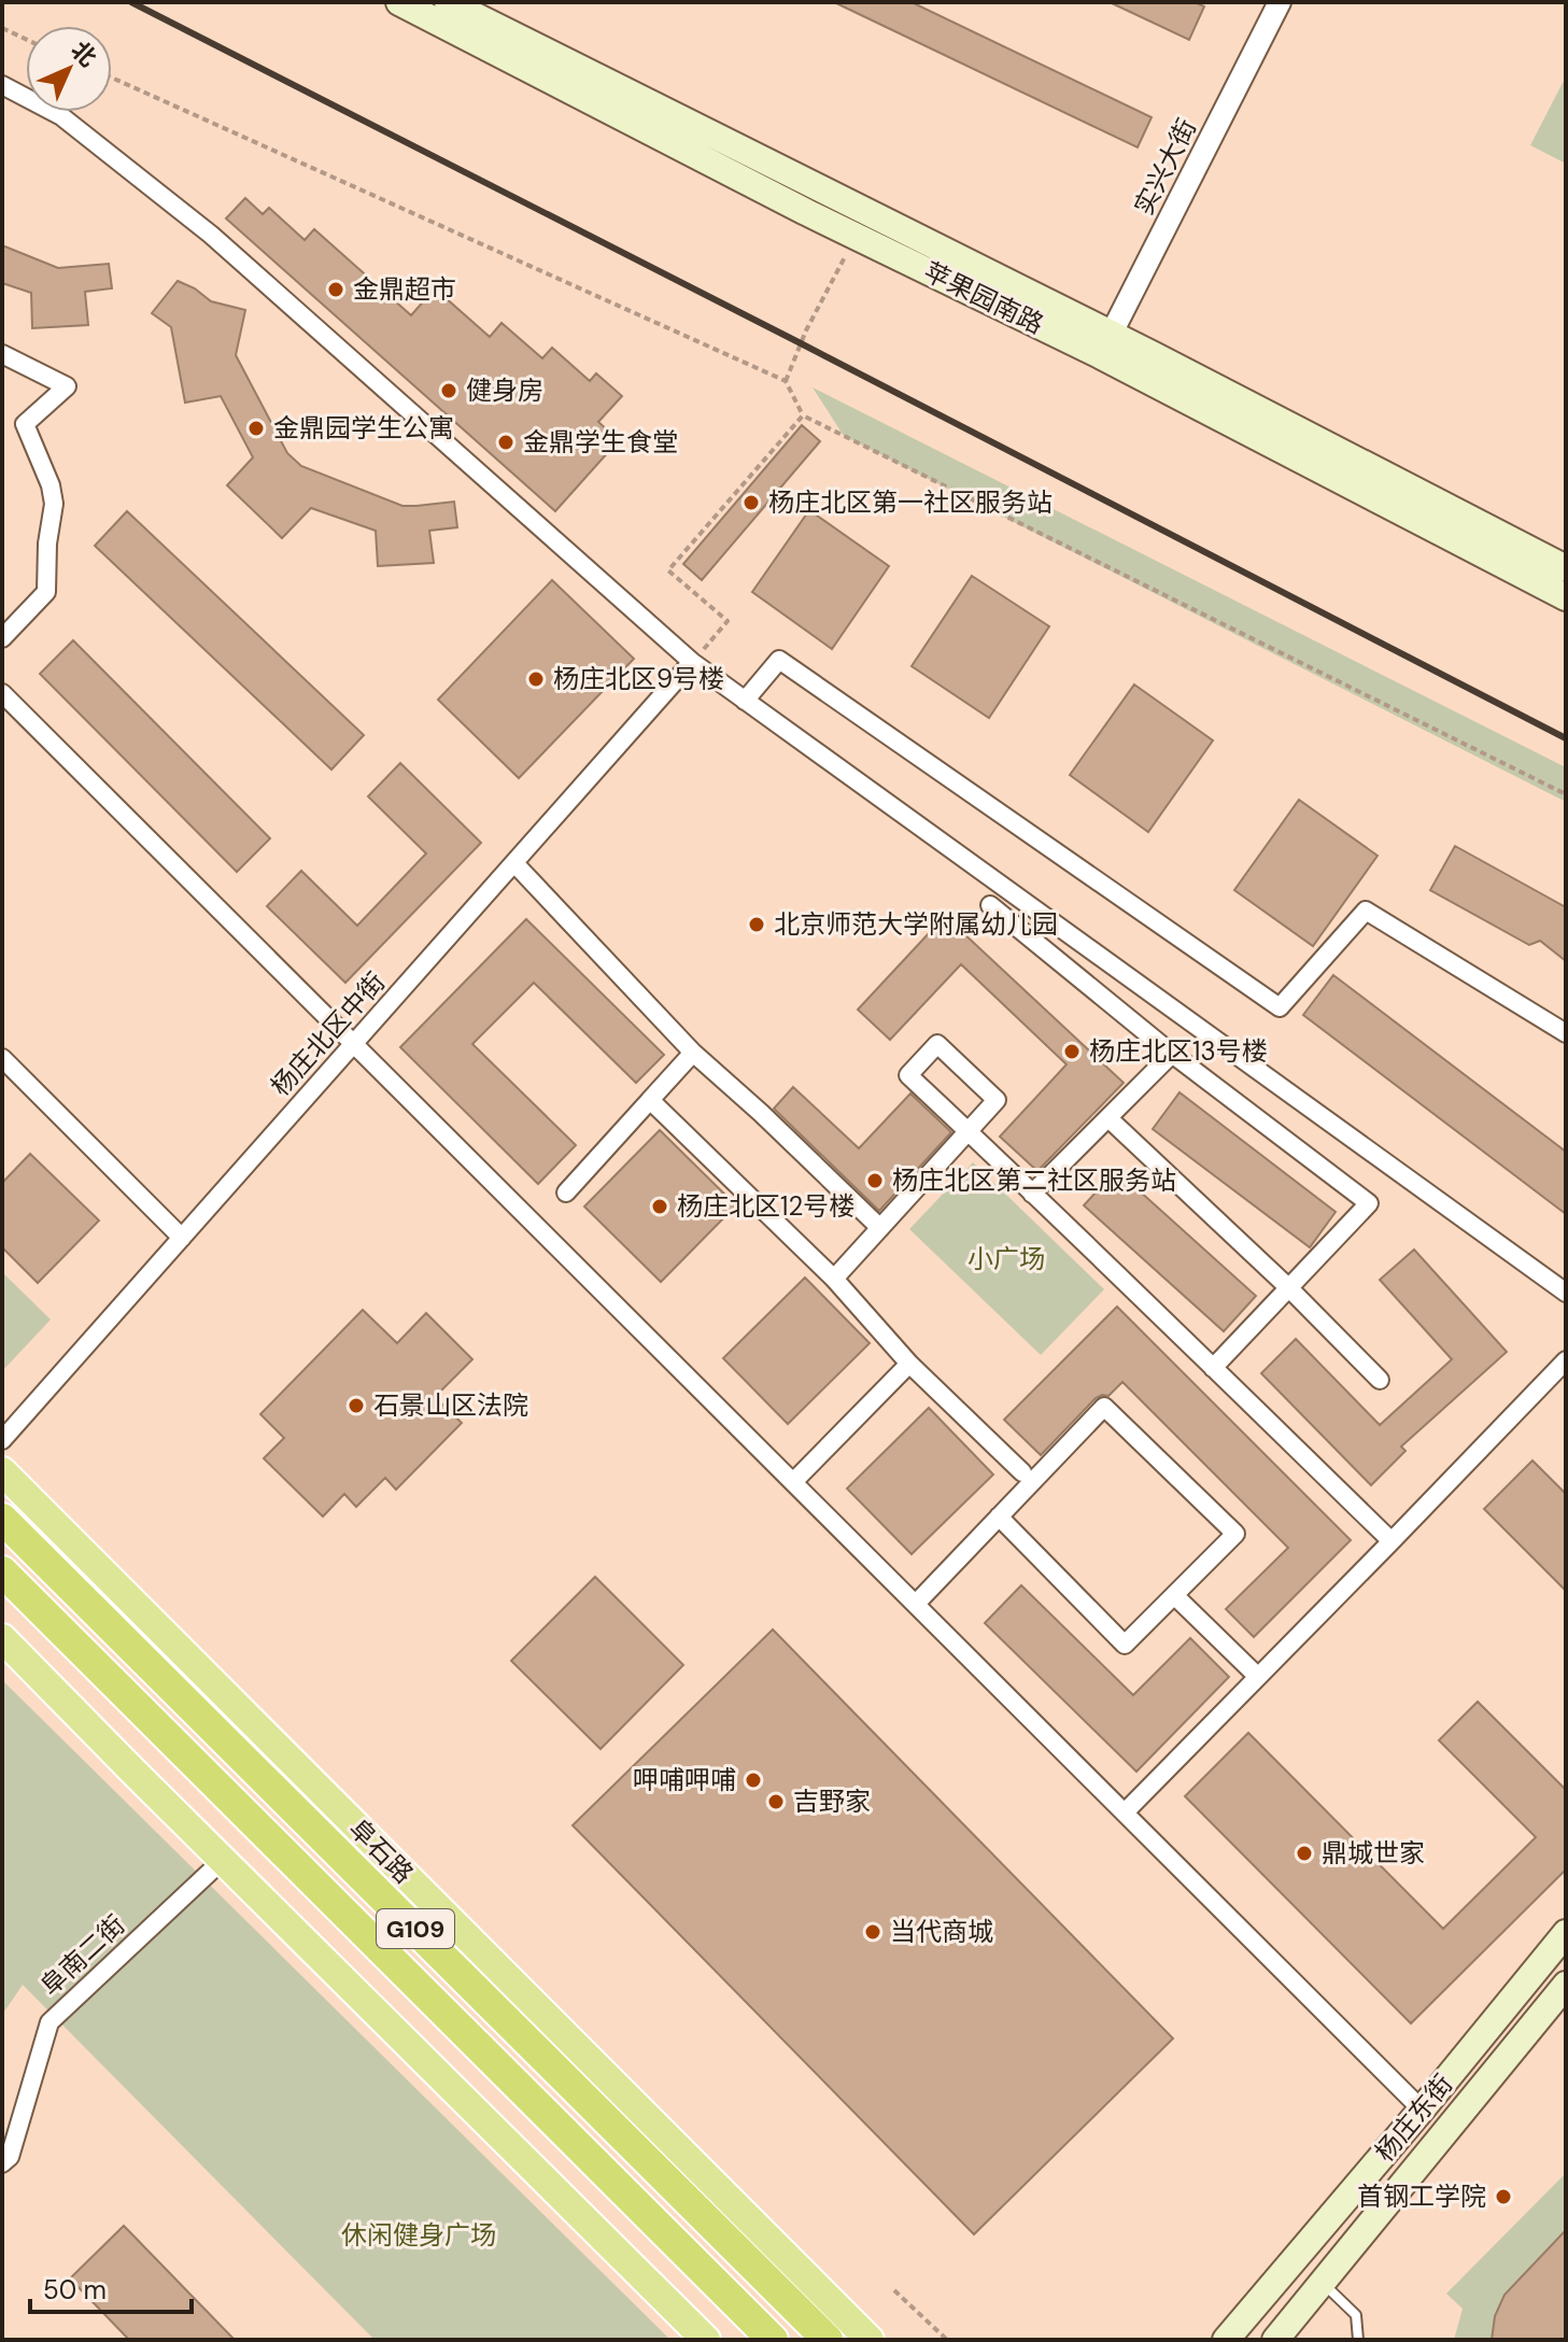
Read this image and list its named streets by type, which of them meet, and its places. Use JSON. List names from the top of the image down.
{
  "streets": {
    "highway": ["阜石路", "G109"],
    "main road": ["苹果园南路", "杨庄东街"],
    "street": ["实兴大街", "杨庄北区中街", "阜南二街"]
  },
  "crossings": [
    ["实兴大街", "苹果园南路"]
  ],
  "parks": ["小广场", "休闲健身广场"],
  "places": [
    "金鼎超市",
    "健身房",
    "金鼎园学生公寓",
    "金鼎学生食堂",
    "杨庄北区第一社区服务站",
    "杨庄北区9号楼",
    "北京师范大学附属幼儿园",
    "杨庄北区13号楼",
    "杨庄北区第二社区服务站",
    "杨庄北区12号楼",
    "石景山区法院",
    "呷哺呷哺",
    "吉野家",
    "鼎城世家",
    "当代商城",
    "首钢工学院"
  ],
  "scale_bar": "50 m",
  "north": "top right"
}
